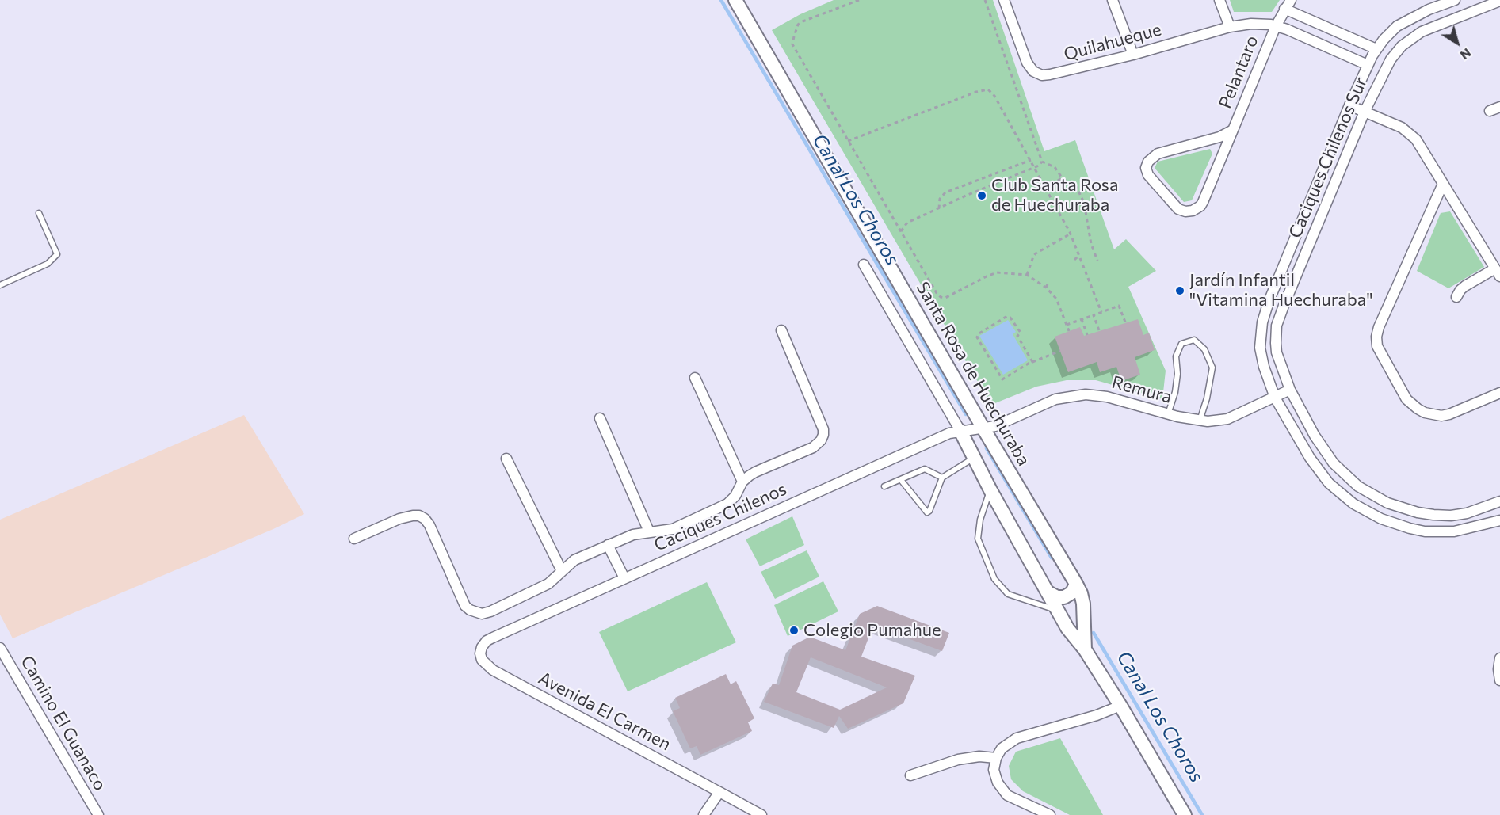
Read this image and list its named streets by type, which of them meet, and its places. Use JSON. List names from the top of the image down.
{
  "streets": {
    "street": [
      "Quilahueque",
      "Pelantaro",
      "Caciques Chilenos Sur",
      "Santa Rosa de Huechuraba",
      "Remura",
      "Caciques Chilenos",
      "Avenida El Carmen",
      "Camino El Guanaco"
    ]
  },
  "crossings": [
    ["Quilahueque", "Pelantaro"],
    ["Quilahueque", "Caciques Chilenos Sur"],
    ["Caciques Chilenos Sur", "Remura"],
    ["Santa Rosa de Huechuraba", "Remura"],
    ["Santa Rosa de Huechuraba", "Caciques Chilenos"],
    ["Remura", "Caciques Chilenos"],
    ["Caciques Chilenos", "Avenida El Carmen"]
  ],
  "water": ["Canal Los Choros"],
  "places": ["Club Santa Rosa de Huechuraba", "Jardín Infantil \"Vitamina Huechuraba\"", "Colegio Pumahue"],
  "north": "bottom right"
}
